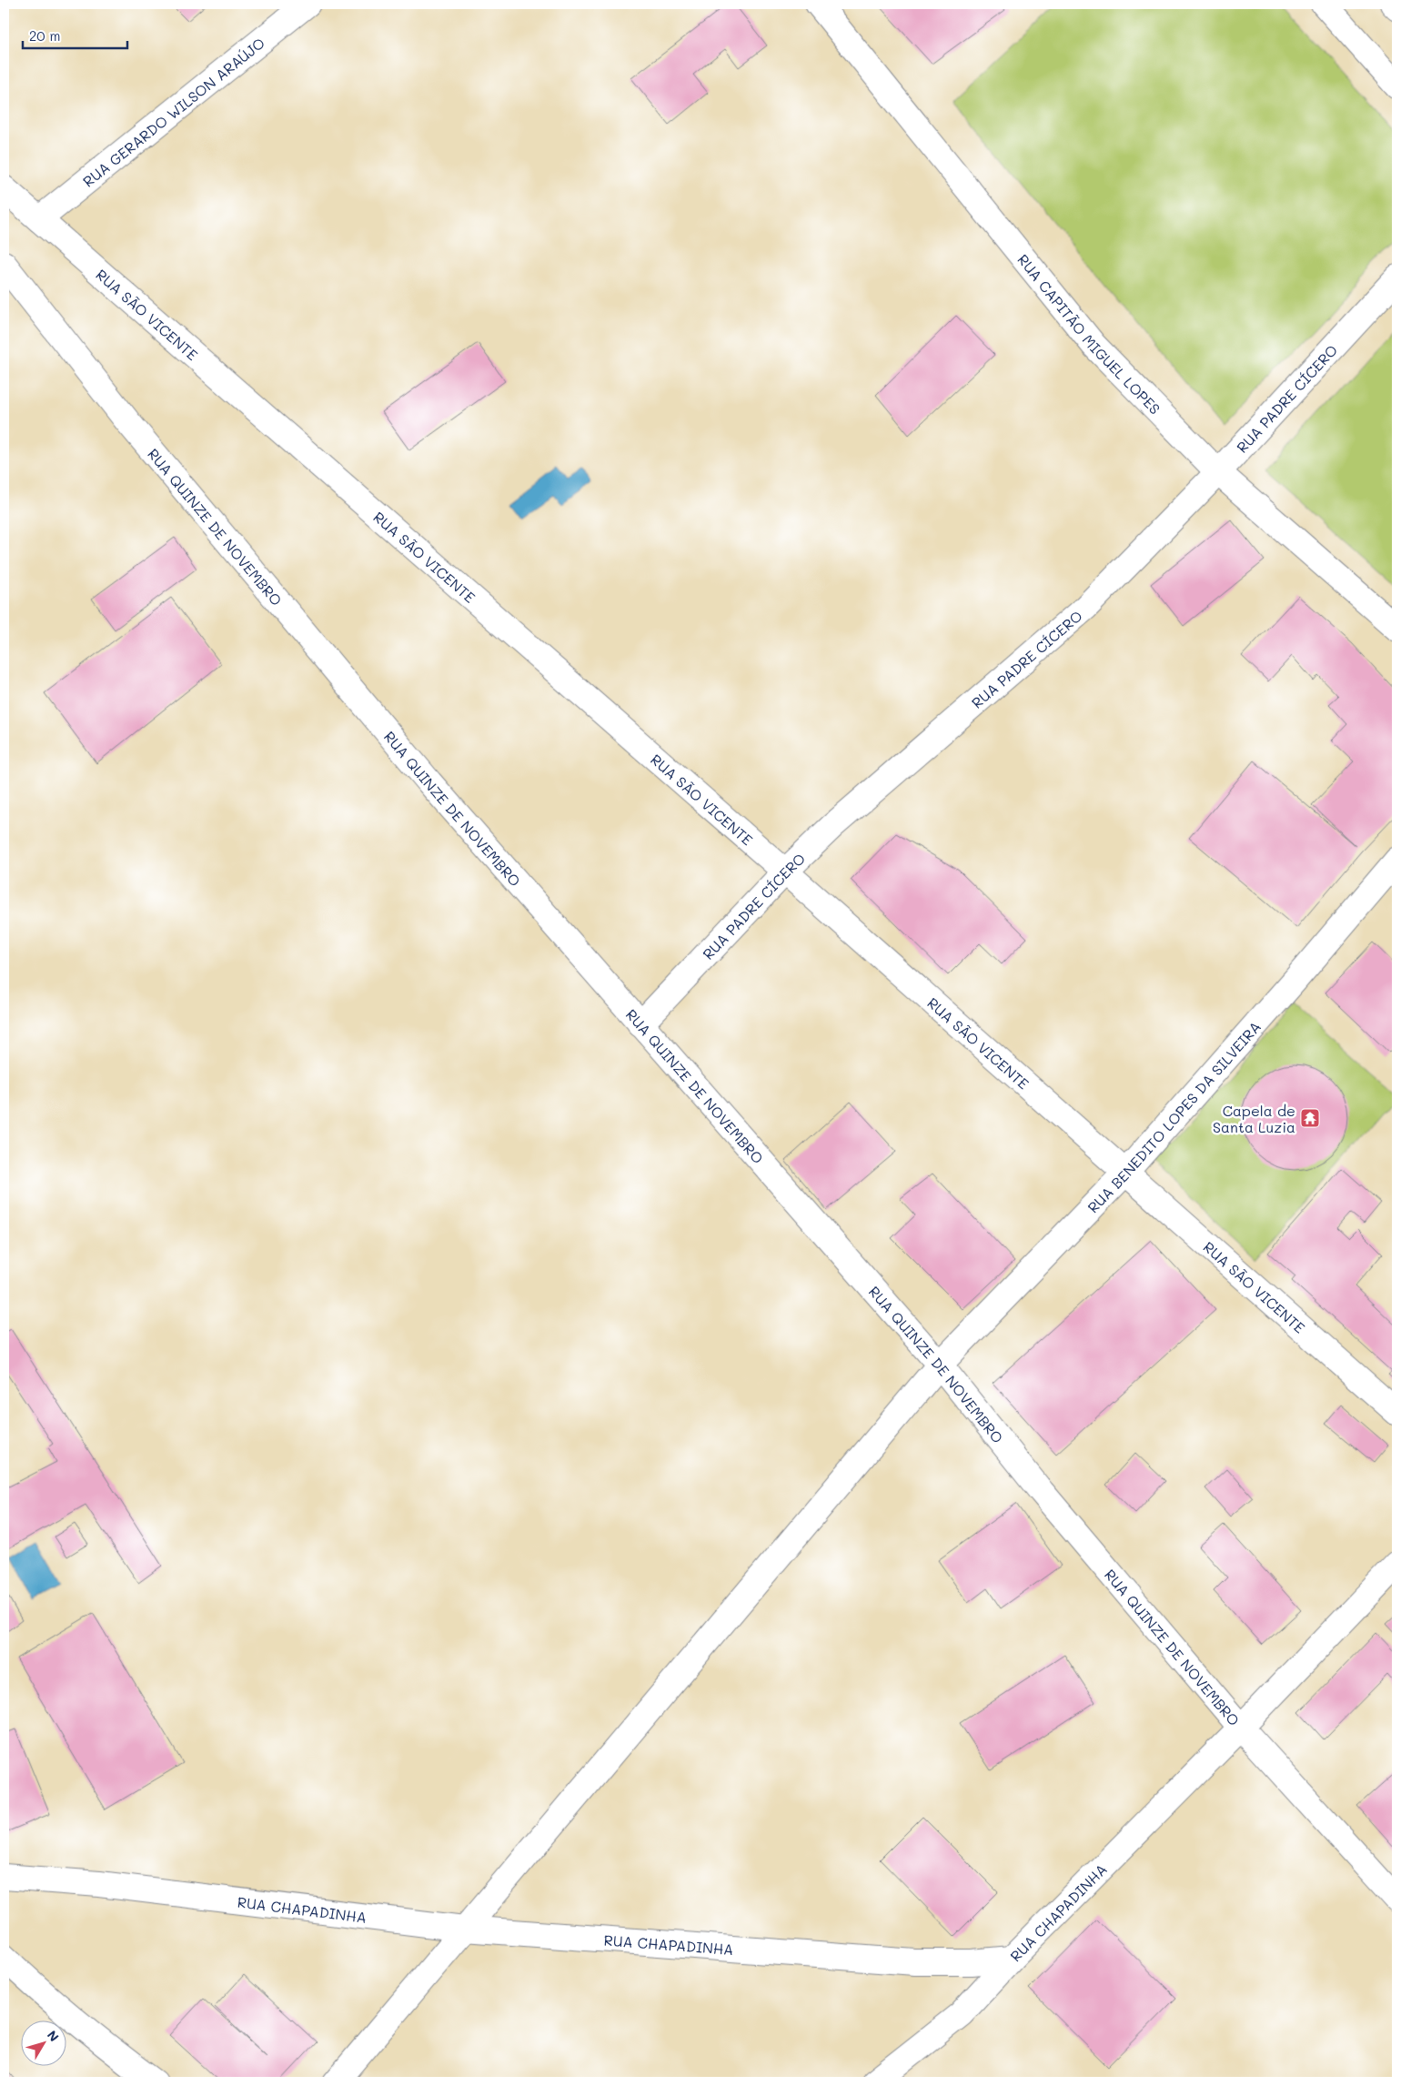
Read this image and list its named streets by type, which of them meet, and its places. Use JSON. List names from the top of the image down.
{
  "streets": {
    "street": [
      "RUA GERARDO WILSON ARAÚJO",
      "RUA SÃO VICENTE",
      "RUA CAPITÃO MIGUEL LOPES",
      "RUA PADRE CÍCERO",
      "RUA QUINZE DE NOVEMBRO",
      "RUA BENEDITO LOPES DA SILVEIRA",
      "RUA CHAPADINHA"
    ]
  },
  "crossings": [
    ["RUA GERARDO WILSON ARAÚJO", "RUA SÃO VICENTE"],
    ["RUA SÃO VICENTE", "RUA PADRE CÍCERO"],
    ["RUA SÃO VICENTE", "RUA BENEDITO LOPES DA SILVEIRA"],
    ["RUA CAPITÃO MIGUEL LOPES", "RUA PADRE CÍCERO"],
    ["RUA PADRE CÍCERO", "RUA QUINZE DE NOVEMBRO"],
    ["RUA QUINZE DE NOVEMBRO", "RUA BENEDITO LOPES DA SILVEIRA"],
    ["RUA QUINZE DE NOVEMBRO", "RUA CHAPADINHA"],
    ["RUA BENEDITO LOPES DA SILVEIRA", "RUA CHAPADINHA"]
  ],
  "places": {
    "temple": ["Capela de Santa Luzia"]
  },
  "scale_bar": "20 m",
  "north": "top right"
}
